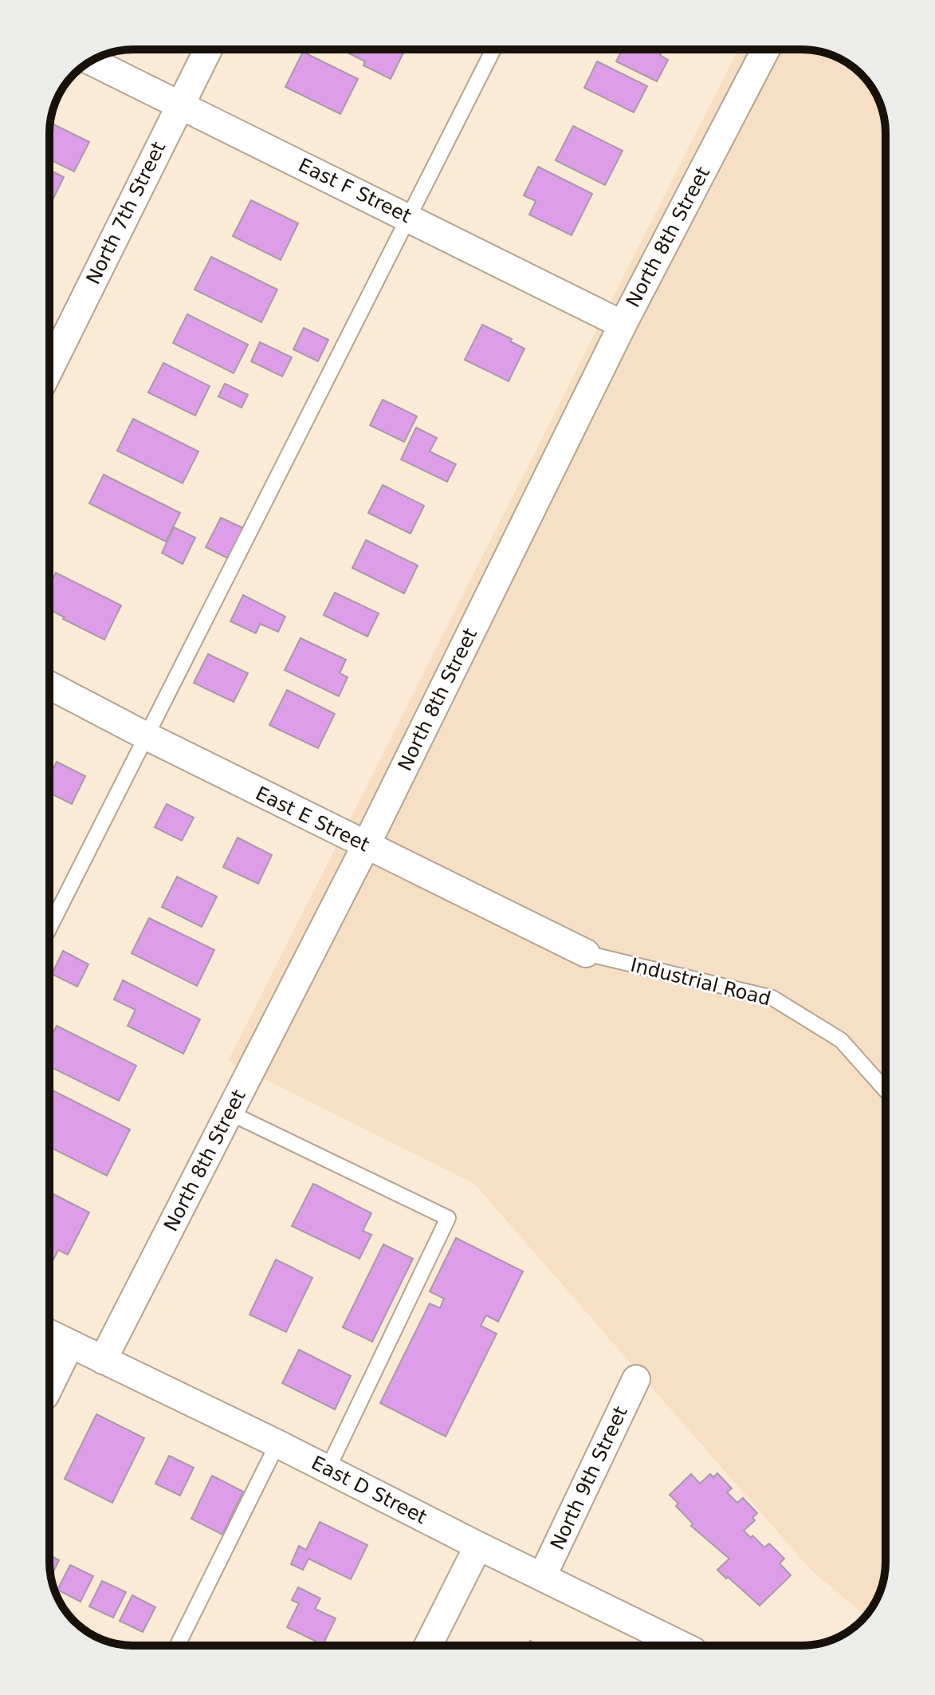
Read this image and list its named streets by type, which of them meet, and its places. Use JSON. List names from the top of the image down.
{
  "streets": {
    "street": [
      "East F Street",
      "North 7th Street",
      "North 8th Street",
      "East E Street",
      "North 9th Street",
      "East D Street"
    ],
    "lane": ["Industrial Road"]
  },
  "crossings": [
    ["East F Street", "North 7th Street"],
    ["East F Street", "North 8th Street"],
    ["North 8th Street", "East E Street"],
    ["North 8th Street", "East D Street"],
    ["East E Street", "Industrial Road"],
    ["North 9th Street", "East D Street"]
  ]
}
